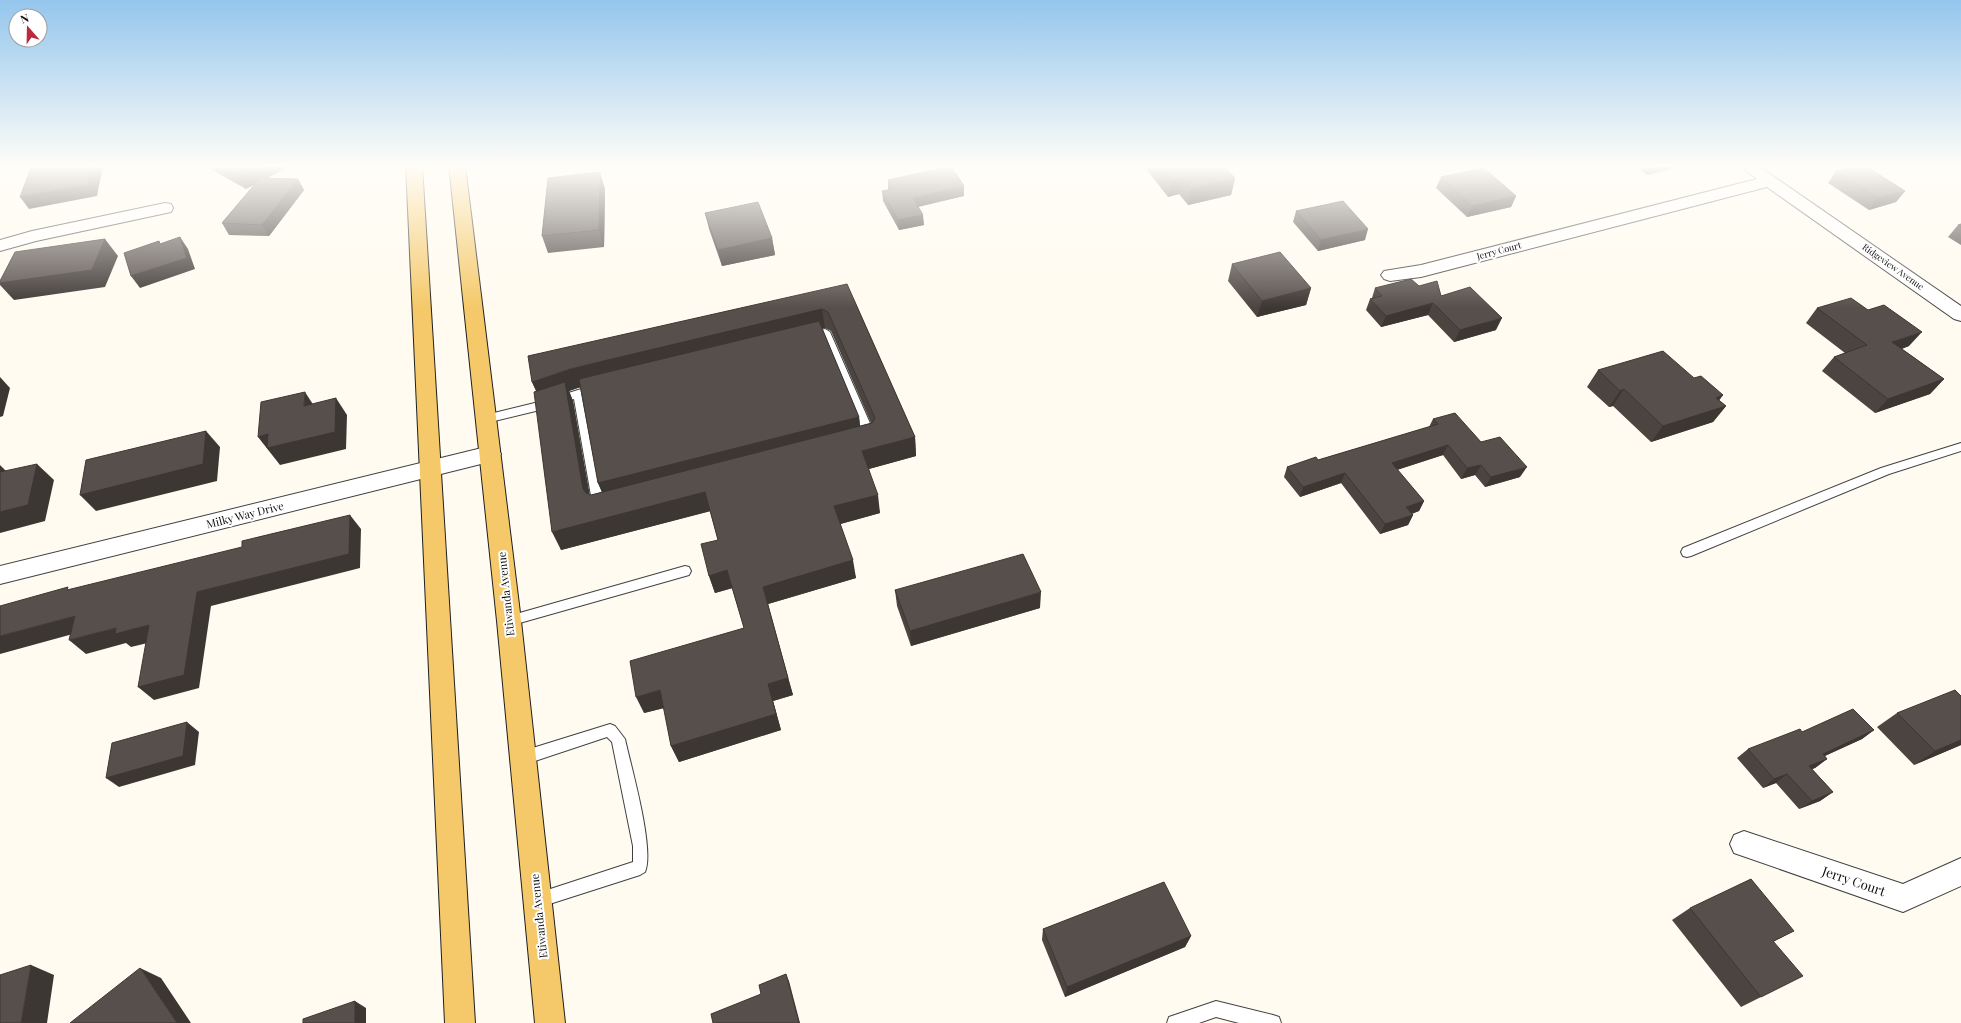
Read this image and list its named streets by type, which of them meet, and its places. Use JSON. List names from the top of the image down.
{
  "streets": {
    "main road": ["Etiwanda Avenue"],
    "street": ["Jerry Court", "Ridgeview Avenue", "Milky Way Drive"]
  },
  "crossings": [
    ["Milky Way Drive", "Etiwanda Avenue"]
  ],
  "north": "top"
}
